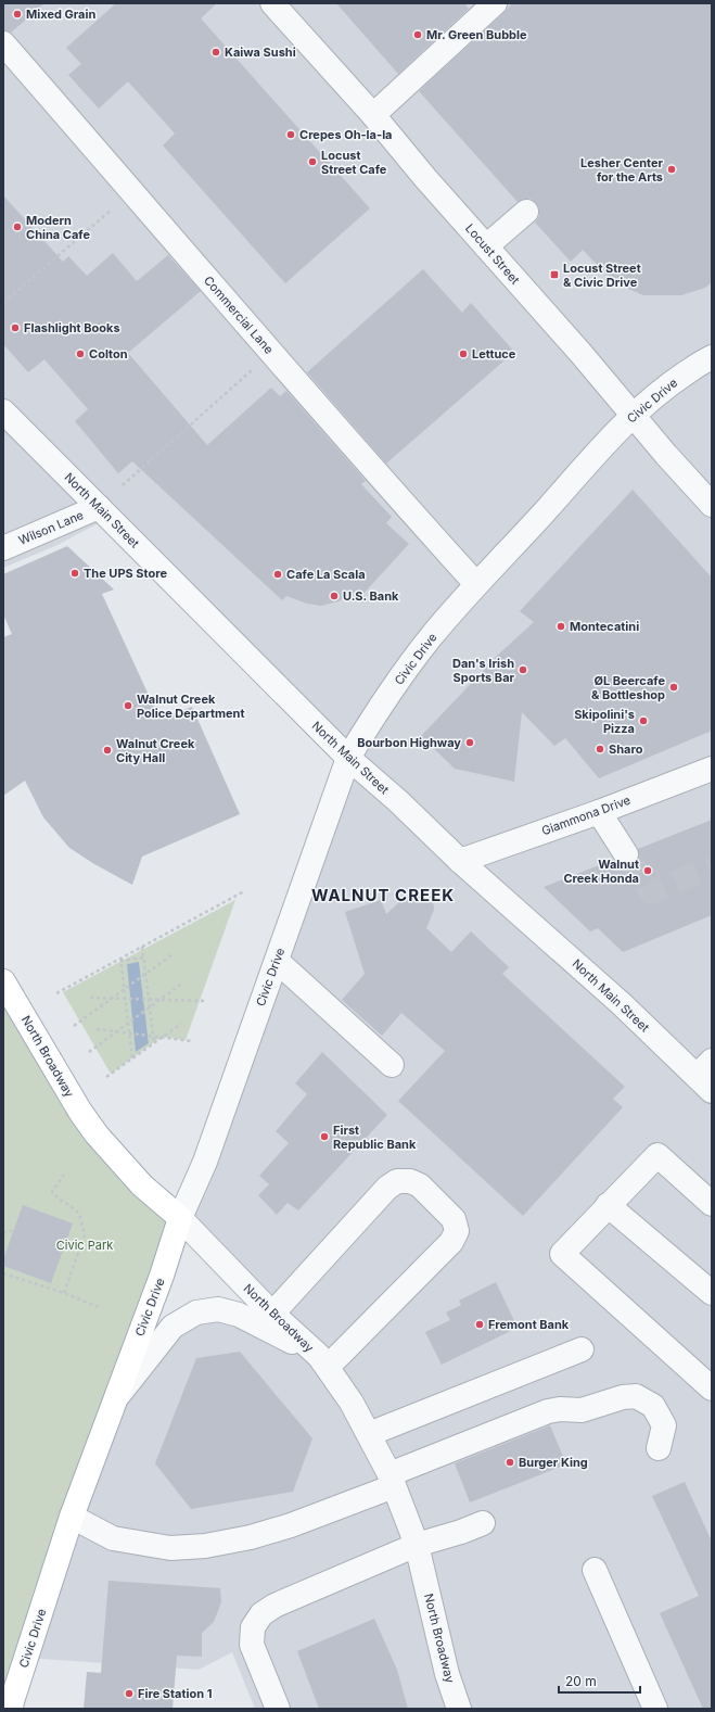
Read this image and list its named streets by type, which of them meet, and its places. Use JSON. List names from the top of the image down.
{
  "streets": {
    "main road": ["Civic Drive", "North Broadway"],
    "street": [
      "Locust Street",
      "Commercial Lane",
      "North Main Street",
      "Wilson Lane",
      "Giammona Drive"
    ]
  },
  "crossings": [
    ["Locust Street", "Civic Drive"],
    ["Commercial Lane", "Civic Drive"],
    ["Civic Drive", "North Main Street"],
    ["Civic Drive", "North Broadway"],
    ["North Main Street", "Wilson Lane"],
    ["North Main Street", "Giammona Drive"]
  ],
  "districts": ["WALNUT CREEK"],
  "parks": ["Civic Park"],
  "places": {
    "other": [
      "Mixed Grain",
      "Mr. Green Bubble",
      "Kaiwa Sushi",
      "Crepes Oh-la-la",
      "Locust Street Cafe",
      "Lesher Center for the Arts",
      "Modern China Cafe",
      "Flashlight Books",
      "Colton",
      "Lettuce",
      "The UPS Store",
      "Cafe La Scala",
      "U.S. Bank",
      "Montecatini",
      "Dan's Irish Sports Bar",
      "ØL Beercafe & Bottleshop",
      "Walnut Creek Police Department",
      "Skipolini's Pizza",
      "Bourbon Highway",
      "Sharo",
      "Walnut Creek City Hall",
      "Walnut Creek Honda",
      "First Republic Bank",
      "Fremont Bank",
      "Burger King",
      "Fire Station 1"
    ],
    "transit": ["Locust Street & Civic Drive"]
  },
  "scale_bar": "20 m"
}
